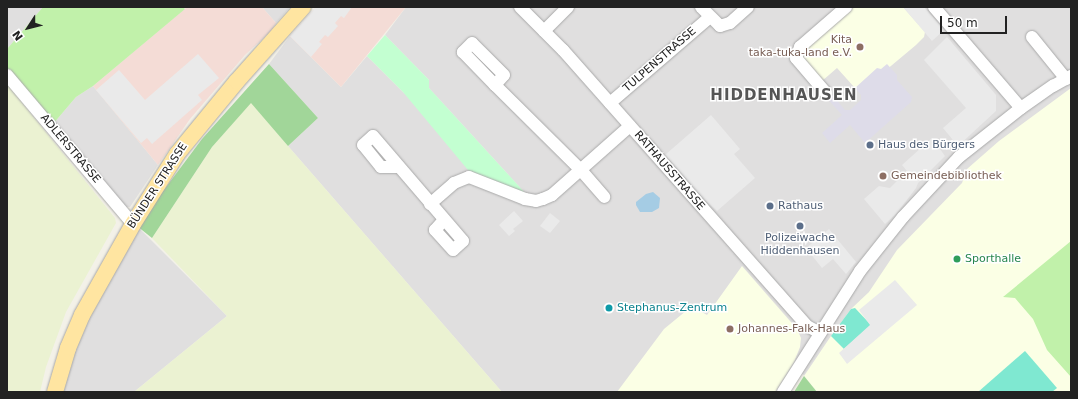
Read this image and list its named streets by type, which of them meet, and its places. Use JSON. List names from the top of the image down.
{
  "streets": {
    "main road": ["BÜNDER STRASSE"],
    "street": ["TULPENSTRASSE", "ADLERSTRASSE", "RATHAUSSTRASSE"]
  },
  "crossings": [
    ["TULPENSTRASSE", "RATHAUSSTRASSE"],
    ["ADLERSTRASSE", "BÜNDER STRASSE"]
  ],
  "districts": ["HIDDENHAUSEN"],
  "places": [
    "Kita taka-tuka-land e.V.",
    "Haus des Bürgers",
    "Gemeindebibliothek",
    "Rathaus",
    "Polizeiwache Hiddenhausen",
    "Sporthalle",
    "Stephanus-Zentrum",
    "Johannes-Falk-Haus"
  ],
  "scale_bar": "50 m",
  "north": "bottom left"
}
